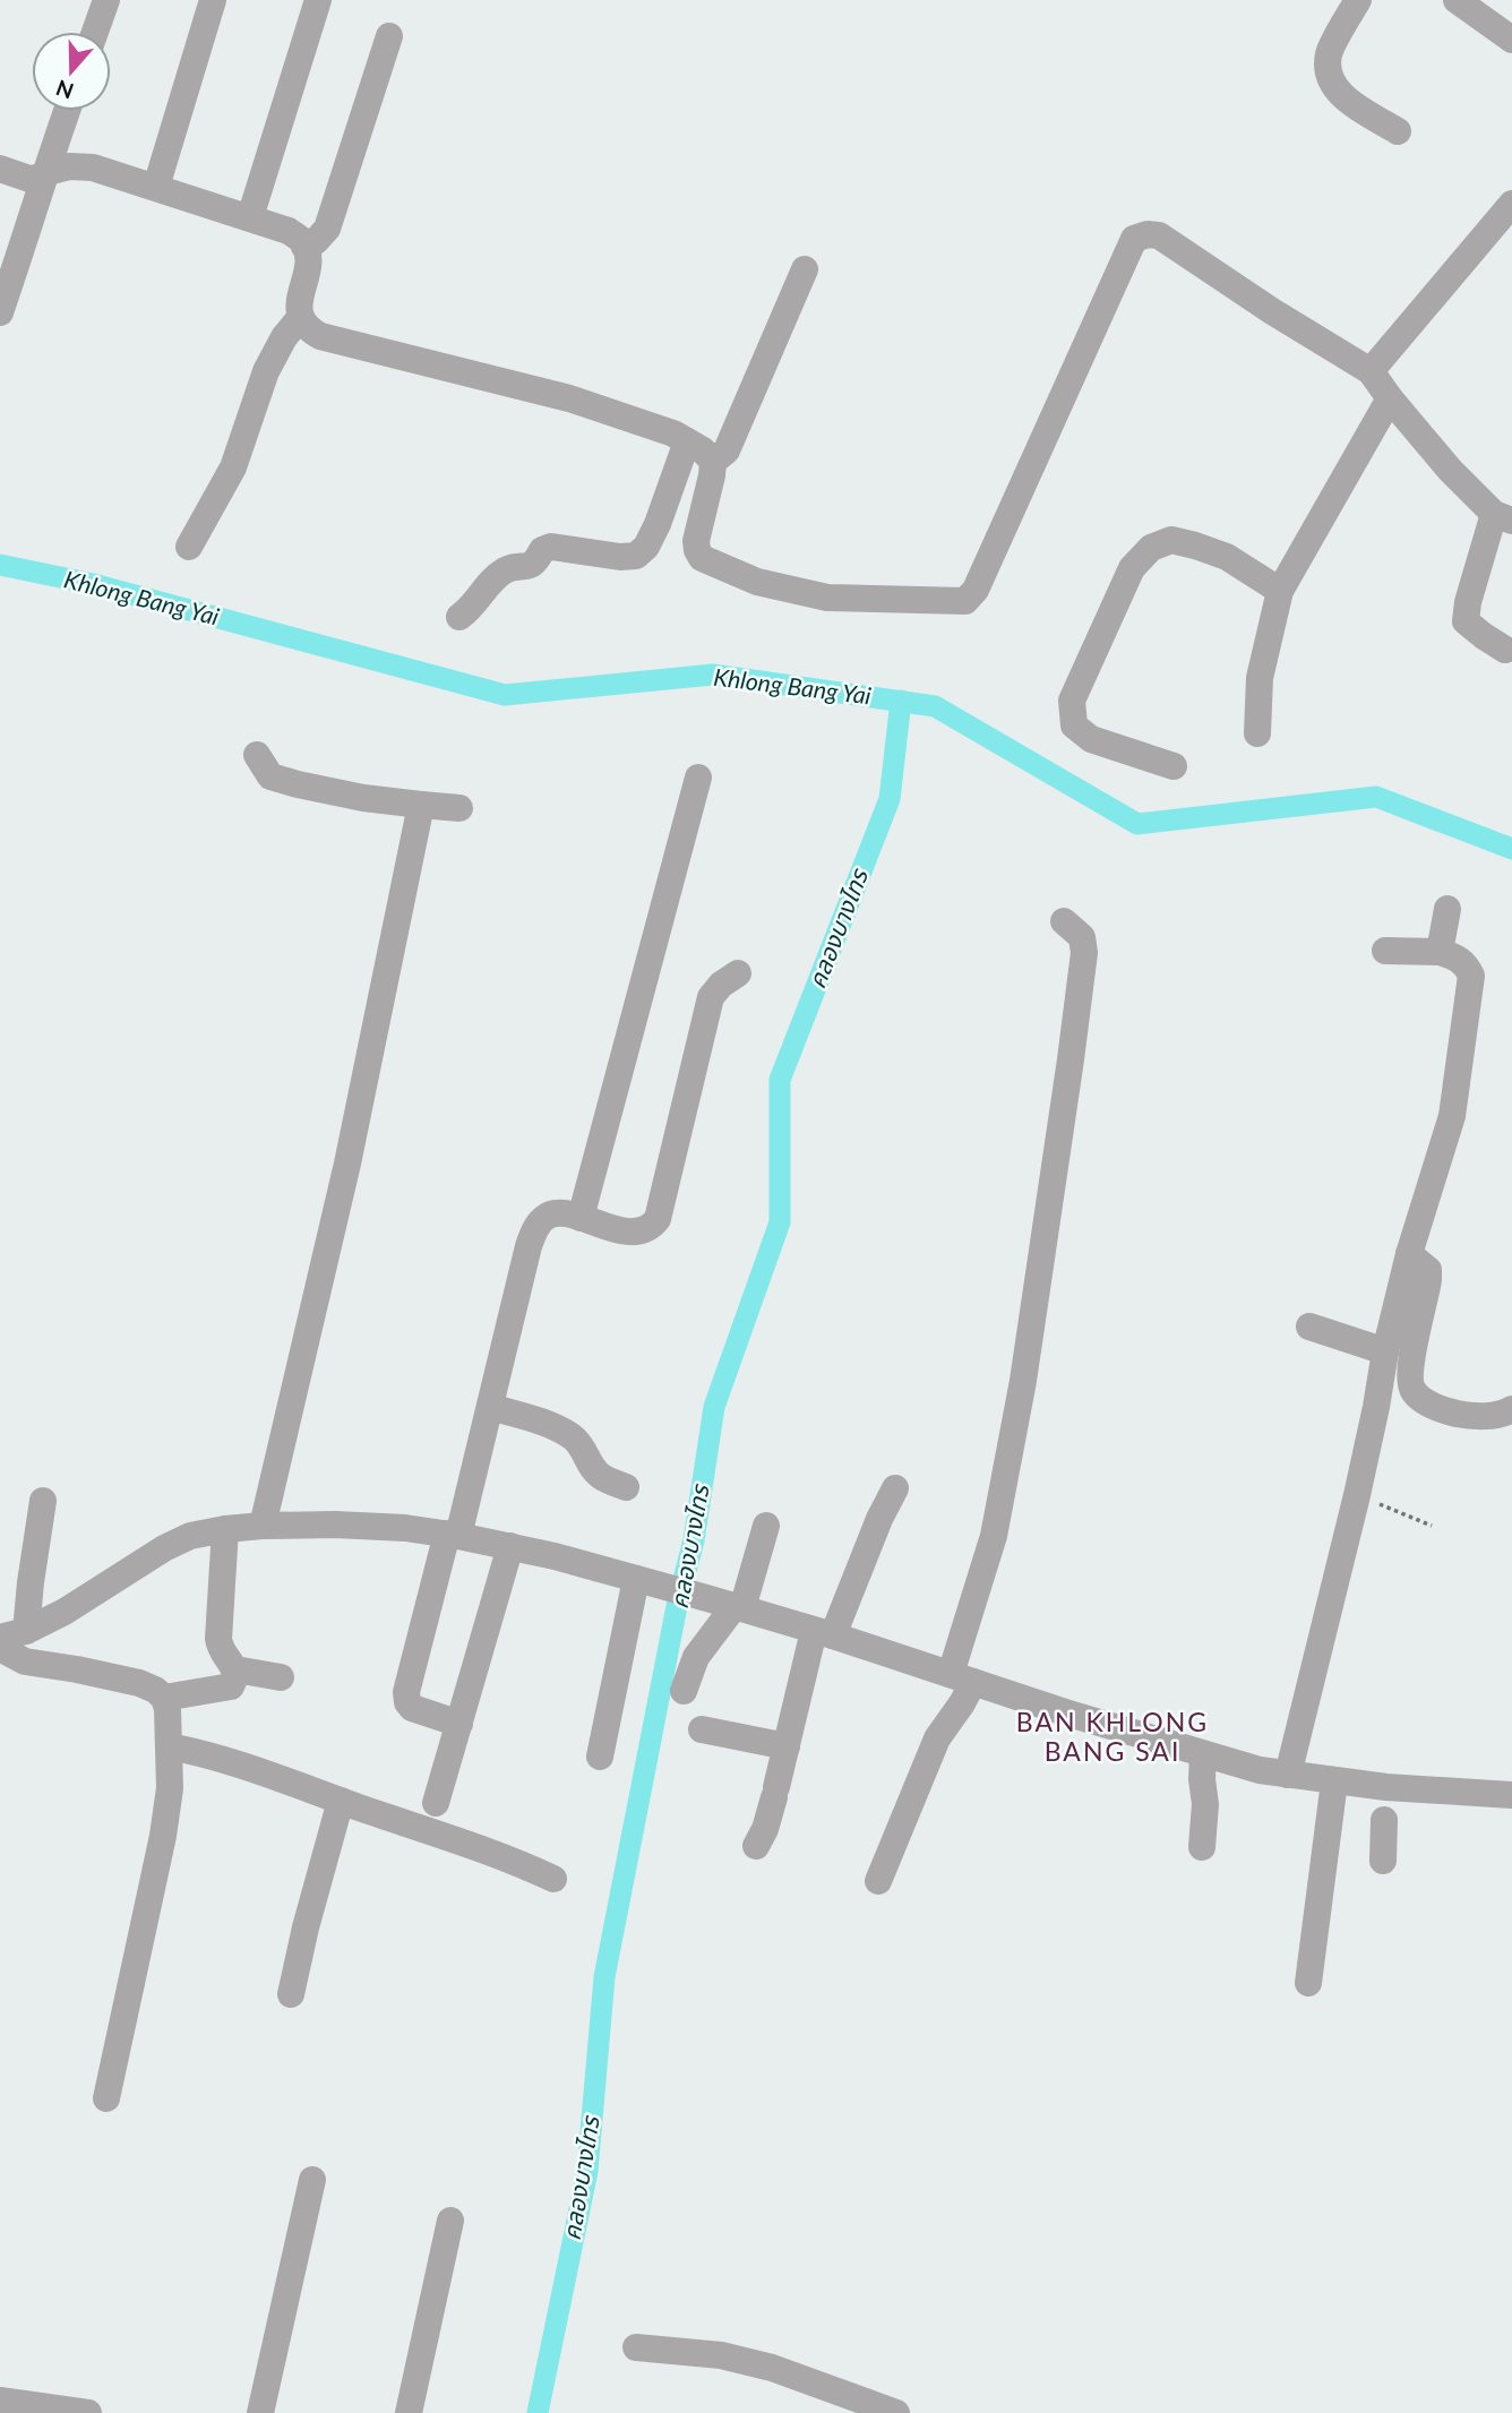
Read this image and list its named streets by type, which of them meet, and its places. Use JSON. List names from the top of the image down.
{
  "districts": ["BAN KHLONG BANG SAI"],
  "water": ["Khlong Bang Yai", "คลองบางไทร"],
  "north": "bottom"
}
